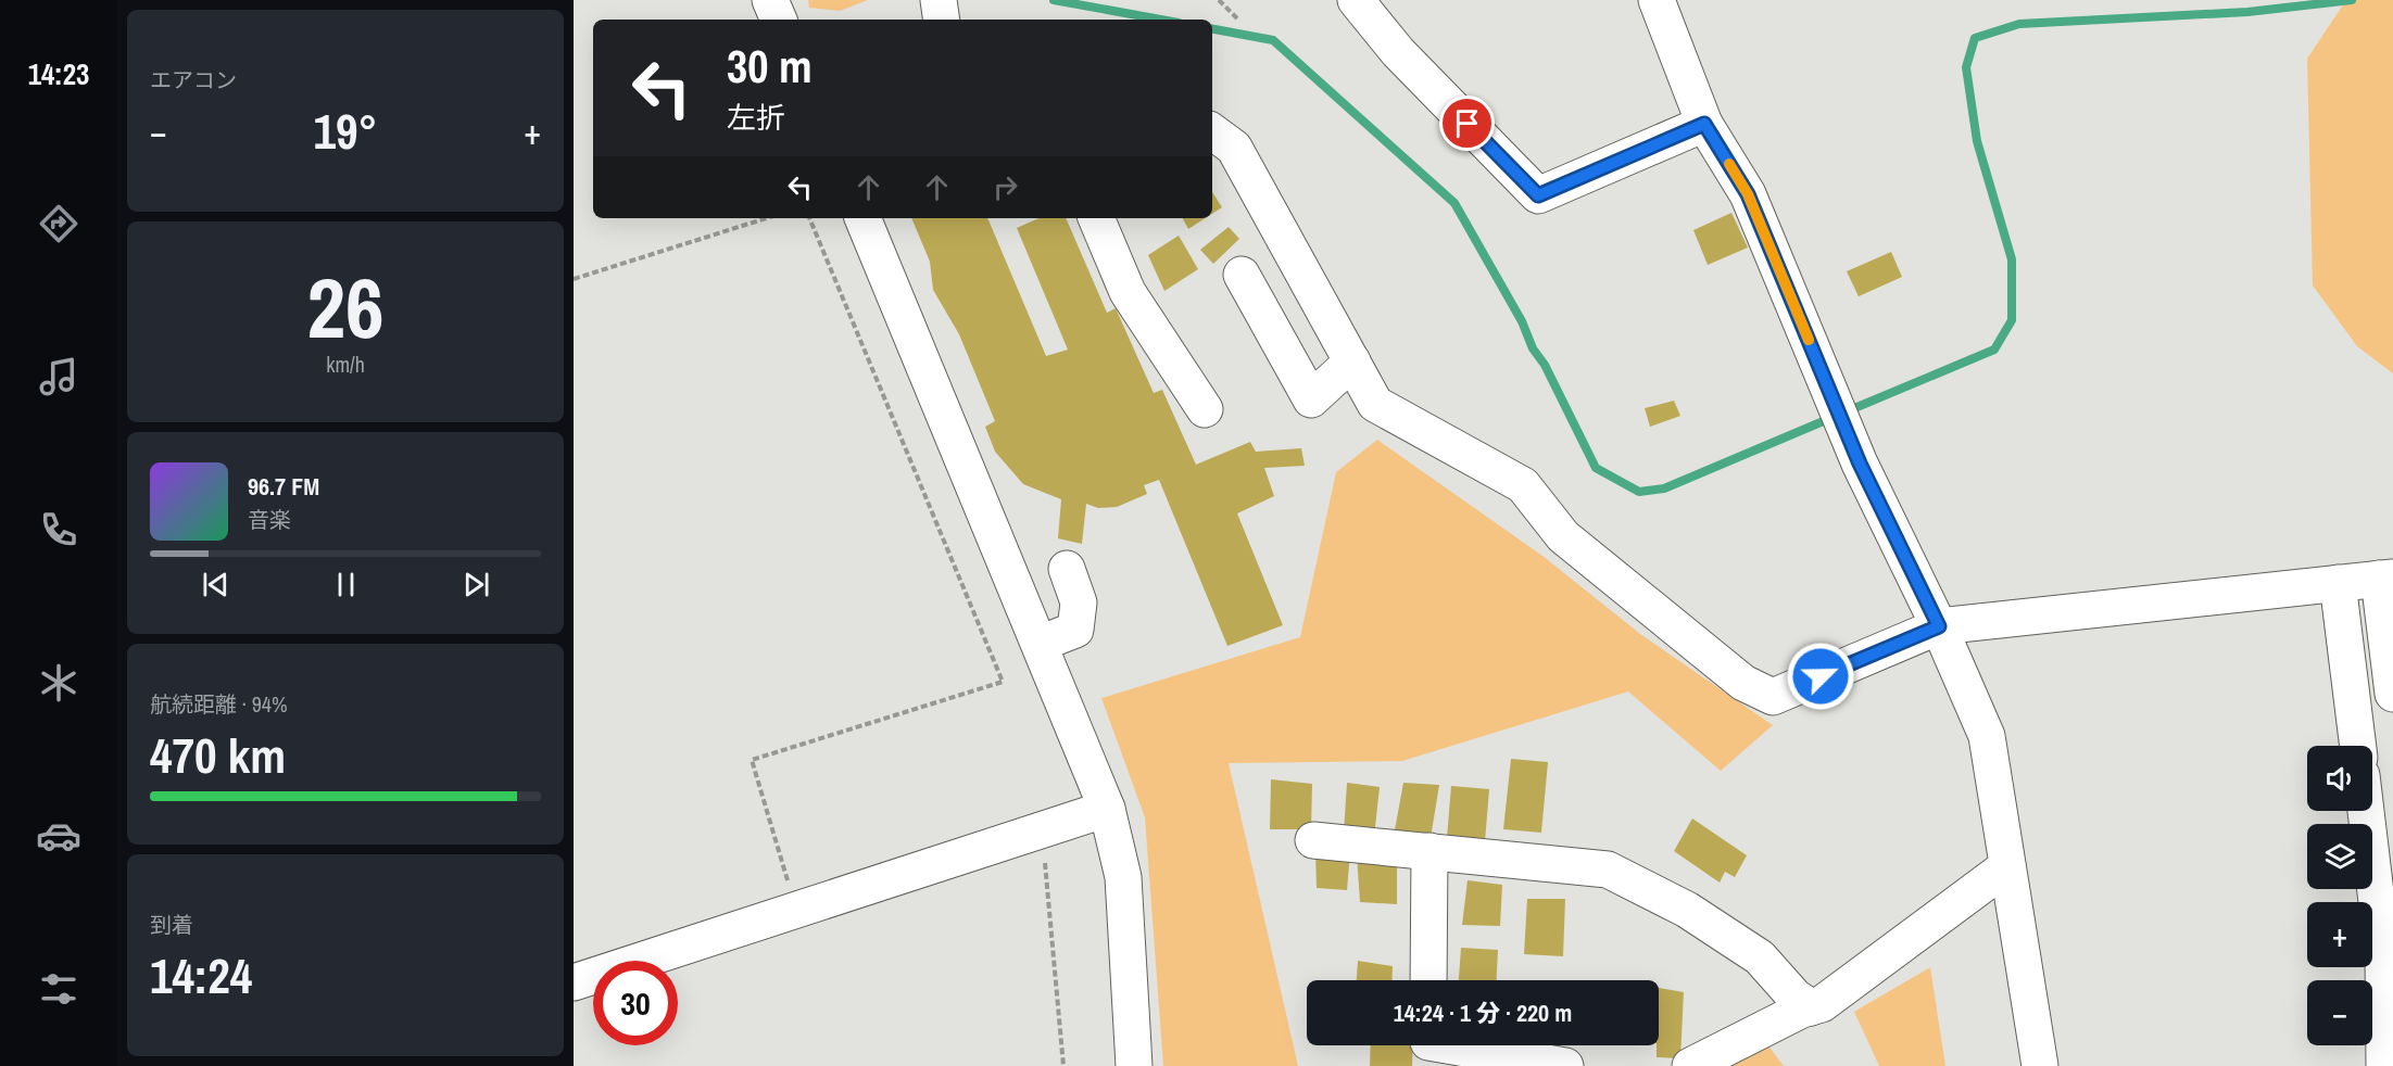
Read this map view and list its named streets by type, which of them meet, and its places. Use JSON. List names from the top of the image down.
{
  "page": {
    "tabs": "14:23",
    "tile": [
      "エアコン",
      ["26", "km/h"],
      ["航続距離 · 94%", "470 km"],
      ["到着", "14:24"]
    ],
    "turn": ["30 m", "左折"],
    "heat": ["−", "19°", "+"],
    "song": ["96.7 FM", "音楽"],
    "map_buttons": ["+", "−"],
    "limit": "30",
    "trip": "14:24 · 1 分 · 220 m"
  }
}
